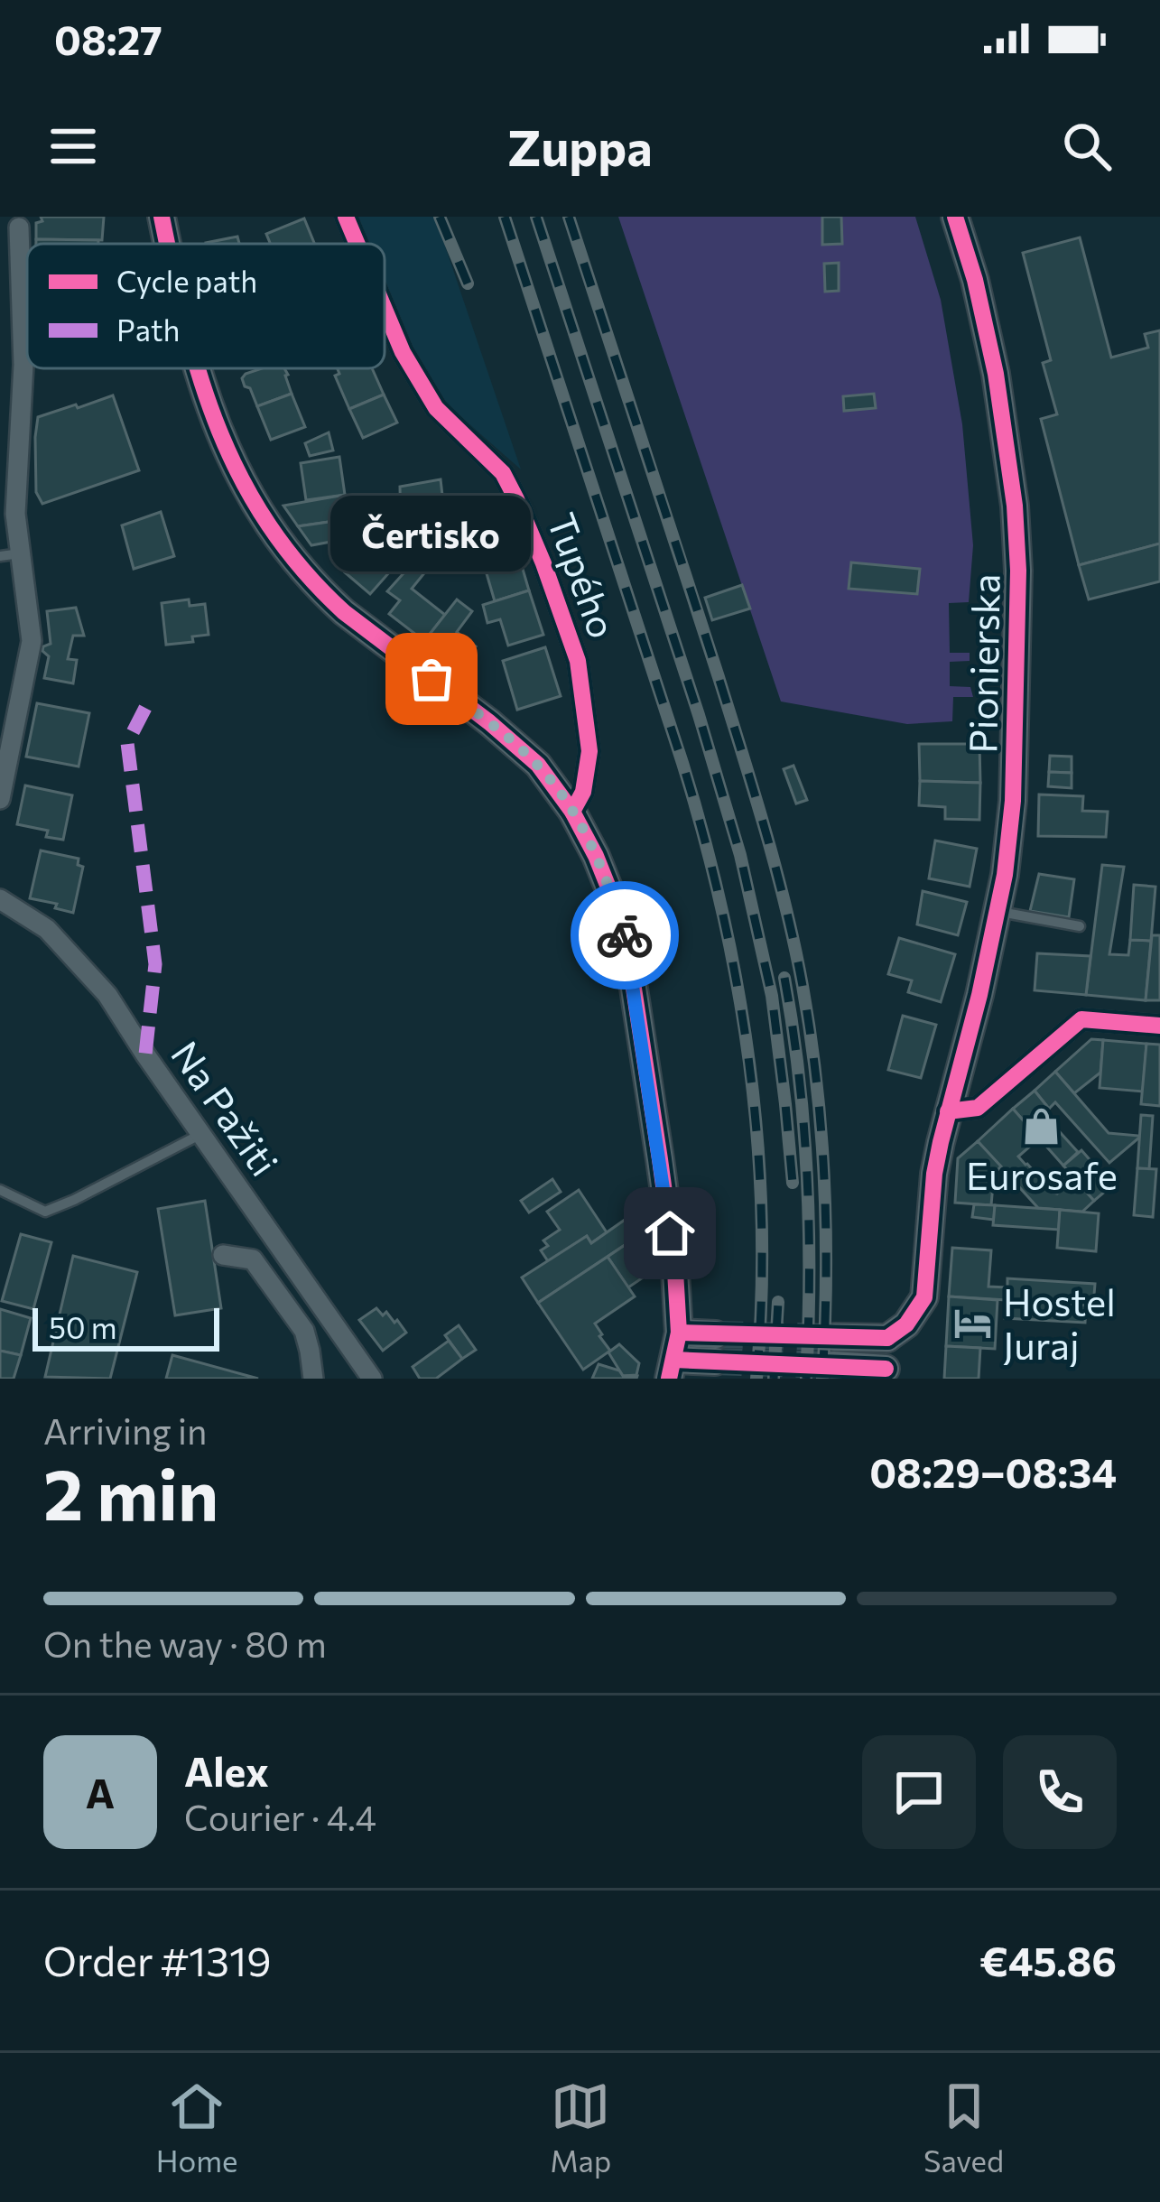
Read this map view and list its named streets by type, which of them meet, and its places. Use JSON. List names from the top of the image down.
{
  "streets": {
    "street": ["Tupého", "Pionierska", "Na Pažiti"]
  },
  "places": {
    "other": ["Čertisko"],
    "shop": ["Eurosafe"],
    "hotel": ["Hostel Juraj"]
  },
  "legend": ["Cycle path", "Path"],
  "scale_bar": "50 m",
  "page": {
    "status": "08:27",
    "header": "Zuppa",
    "bubble": "Čertisko",
    "scale": "50 m",
    "heading": ["2 min", "Arriving in", "08:29–08:34"],
    "panel": [
      "Alex",
      "Courier · 4.4",
      "Order #1319",
      "€45.86"
    ],
    "bar": "On the way · 80 m",
    "round": "A",
    "tabs": ["Home", "Map", "Saved"]
  }
}
